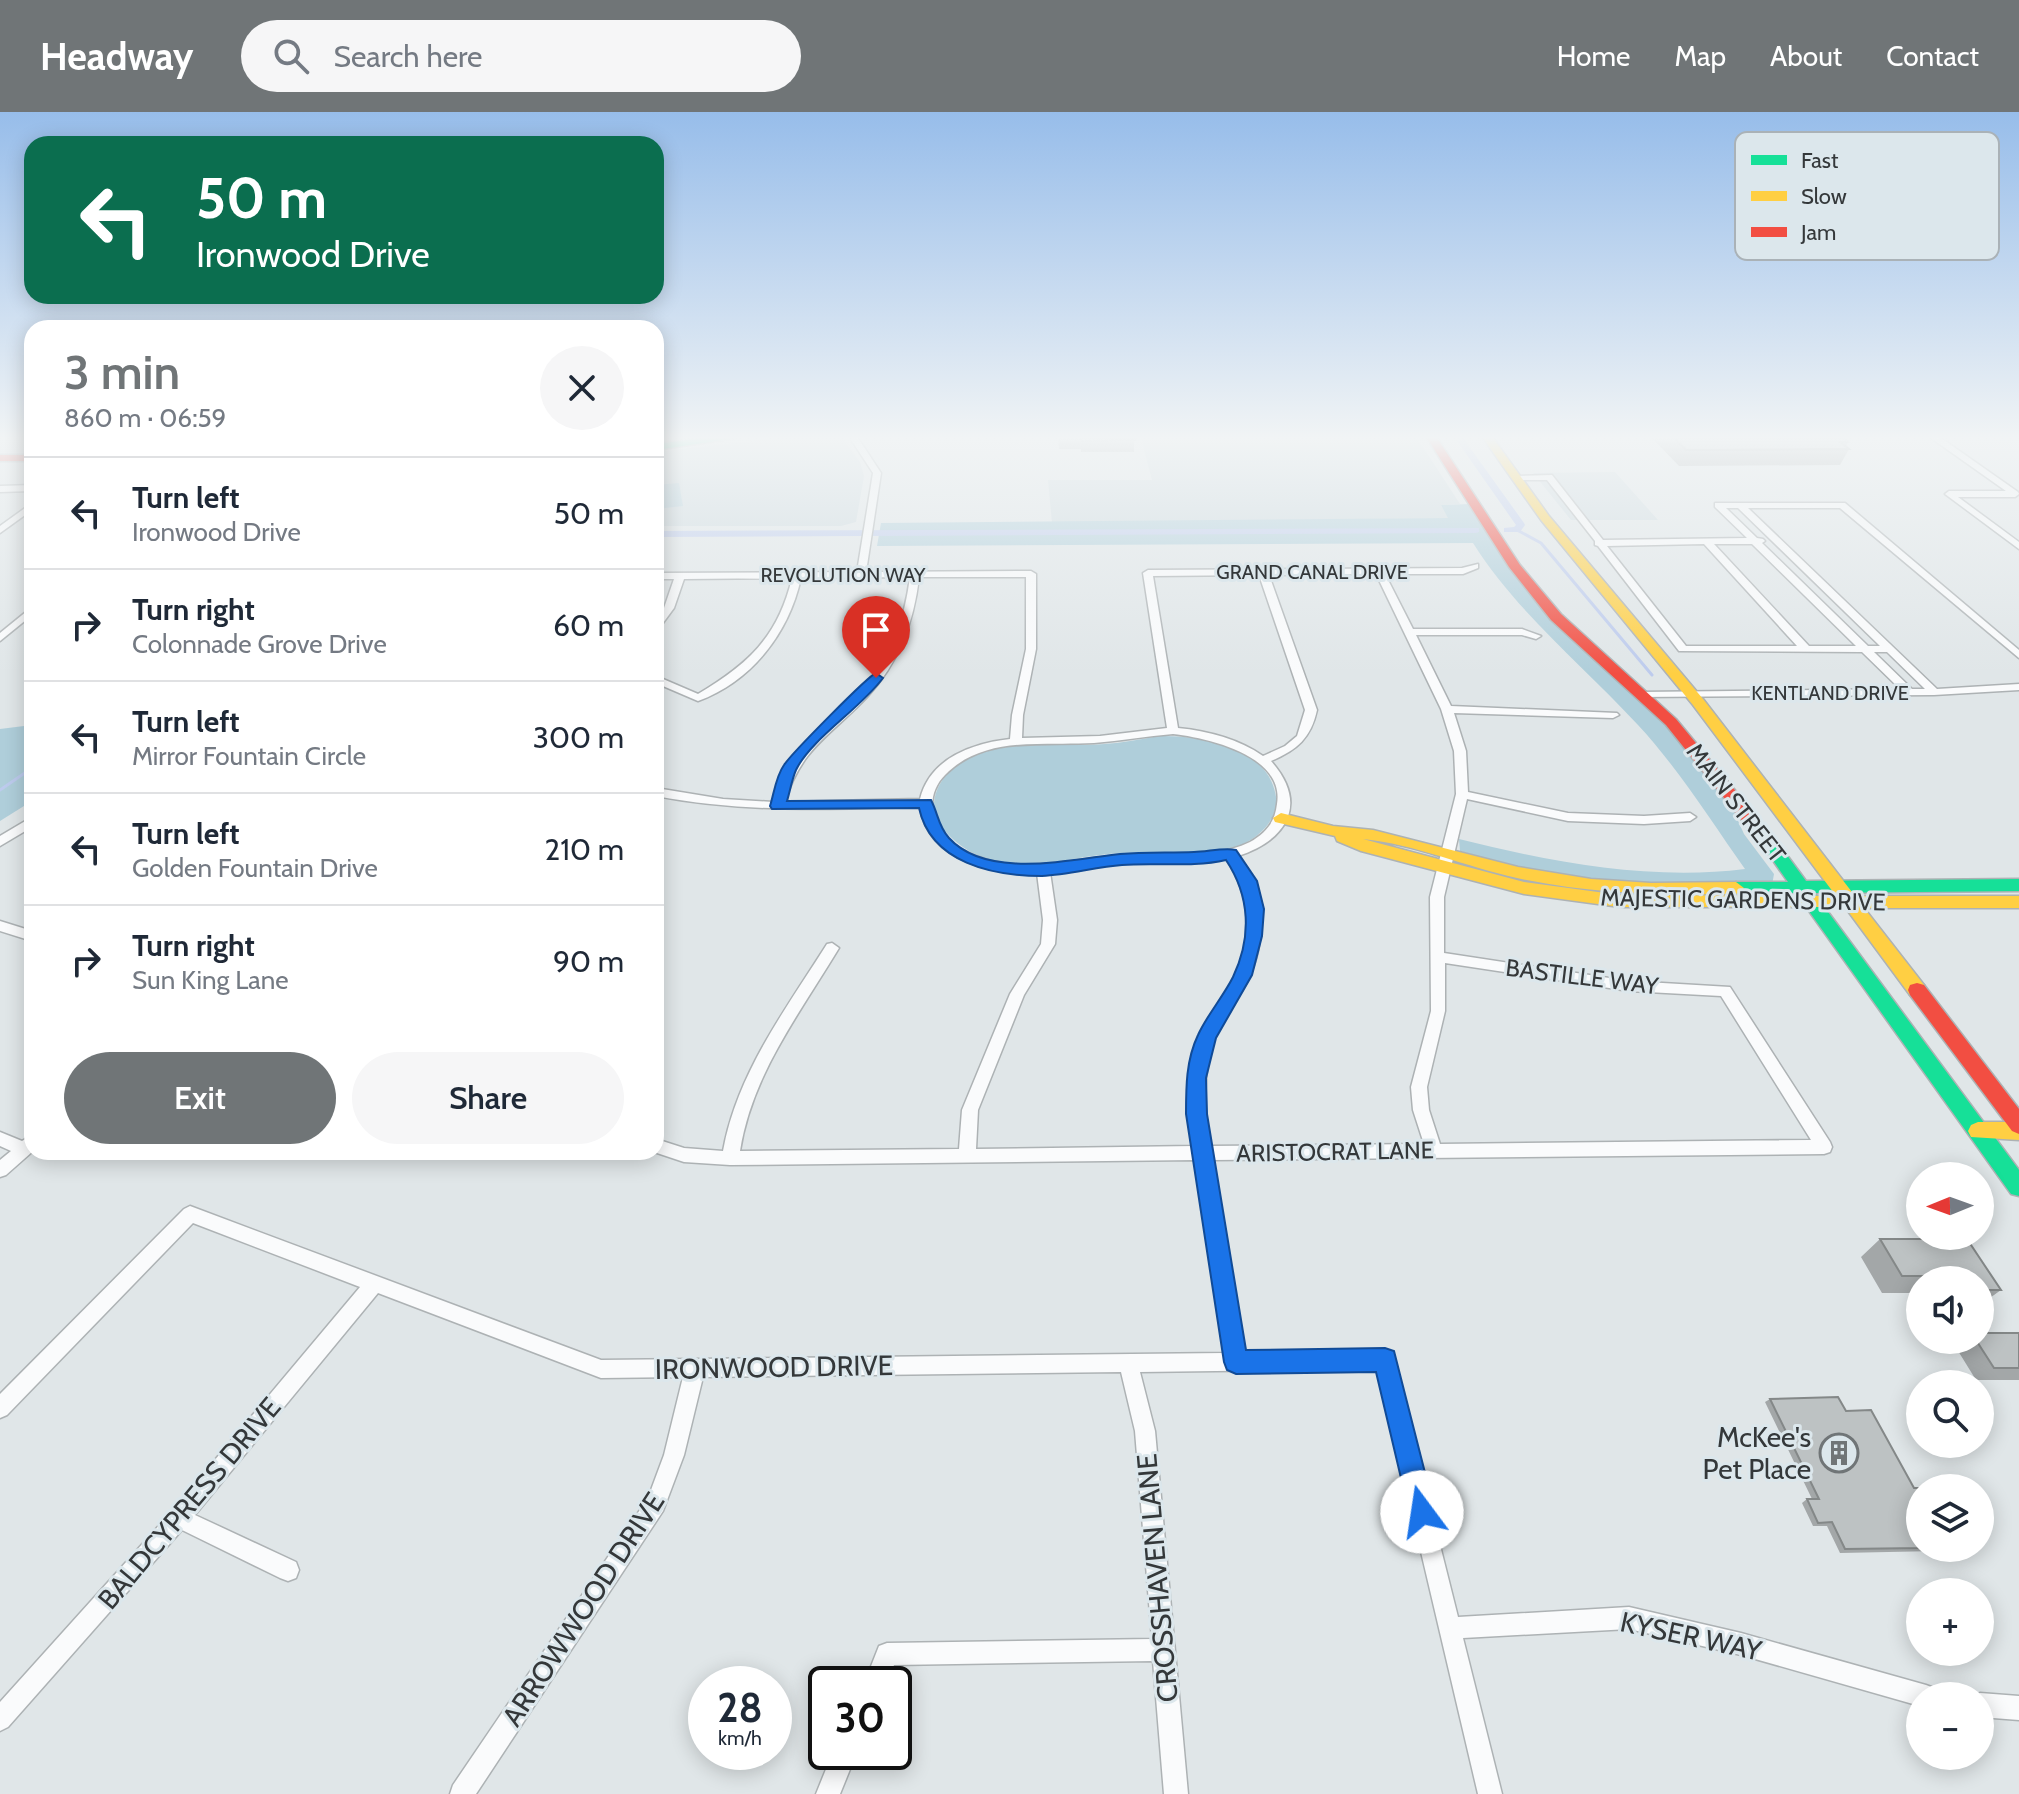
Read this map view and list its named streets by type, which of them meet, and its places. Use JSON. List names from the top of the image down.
{
  "streets": {
    "main road": ["MAIN STREET", "MAJESTIC GARDENS DRIVE"],
    "street": [
      "GRAND CANAL DRIVE",
      "REVOLUTION WAY",
      "KENTLAND DRIVE",
      "BASTILLE WAY",
      "ARISTOCRAT LANE",
      "IRONWOOD DRIVE",
      "BALDCYPRESS DRIVE",
      "CROSSHAVEN LANE",
      "ARROWWOOD DRIVE",
      "KYSER WAY"
    ]
  },
  "crossings": [
    ["KENTLAND DRIVE", "MAIN STREET"],
    ["MAIN STREET", "MAJESTIC GARDENS DRIVE"],
    ["BASTILLE WAY", "ARISTOCRAT LANE"],
    ["IRONWOOD DRIVE", "BALDCYPRESS DRIVE"],
    ["IRONWOOD DRIVE", "CROSSHAVEN LANE"],
    ["IRONWOOD DRIVE", "ARROWWOOD DRIVE"],
    ["IRONWOOD DRIVE", "KYSER WAY"]
  ],
  "places": {
    "building": ["McKee's Pet Place"]
  },
  "legend": ["Fast", "Slow", "Jam"],
  "north": "left",
  "page": {
    "header": "Headway",
    "search": "Search here",
    "nav": [
      "Home",
      "Map",
      "About",
      "Contact"
    ],
    "turn": ["50 m", "Ironwood Drive"],
    "heading": ["3 min", "860 m · 06:59"],
    "list": [
      {
        "name": "Turn left",
        "note": "Ironwood Drive",
        "value": "50 m"
      },
      {
        "name": "Turn right",
        "note": "Colonnade Grove Drive",
        "value": "60 m"
      },
      {
        "name": "Turn left",
        "note": "Mirror Fountain Circle",
        "value": "300 m"
      },
      {
        "name": "Turn left",
        "note": "Golden Fountain Drive",
        "value": "210 m"
      },
      {
        "name": "Turn right",
        "note": "Sun King Lane",
        "value": "90 m"
      }
    ],
    "buttons": ["Exit", "Share"],
    "map_buttons": ["+", "−"],
    "speed": "28 km/h",
    "limit": "30"
  }
}
